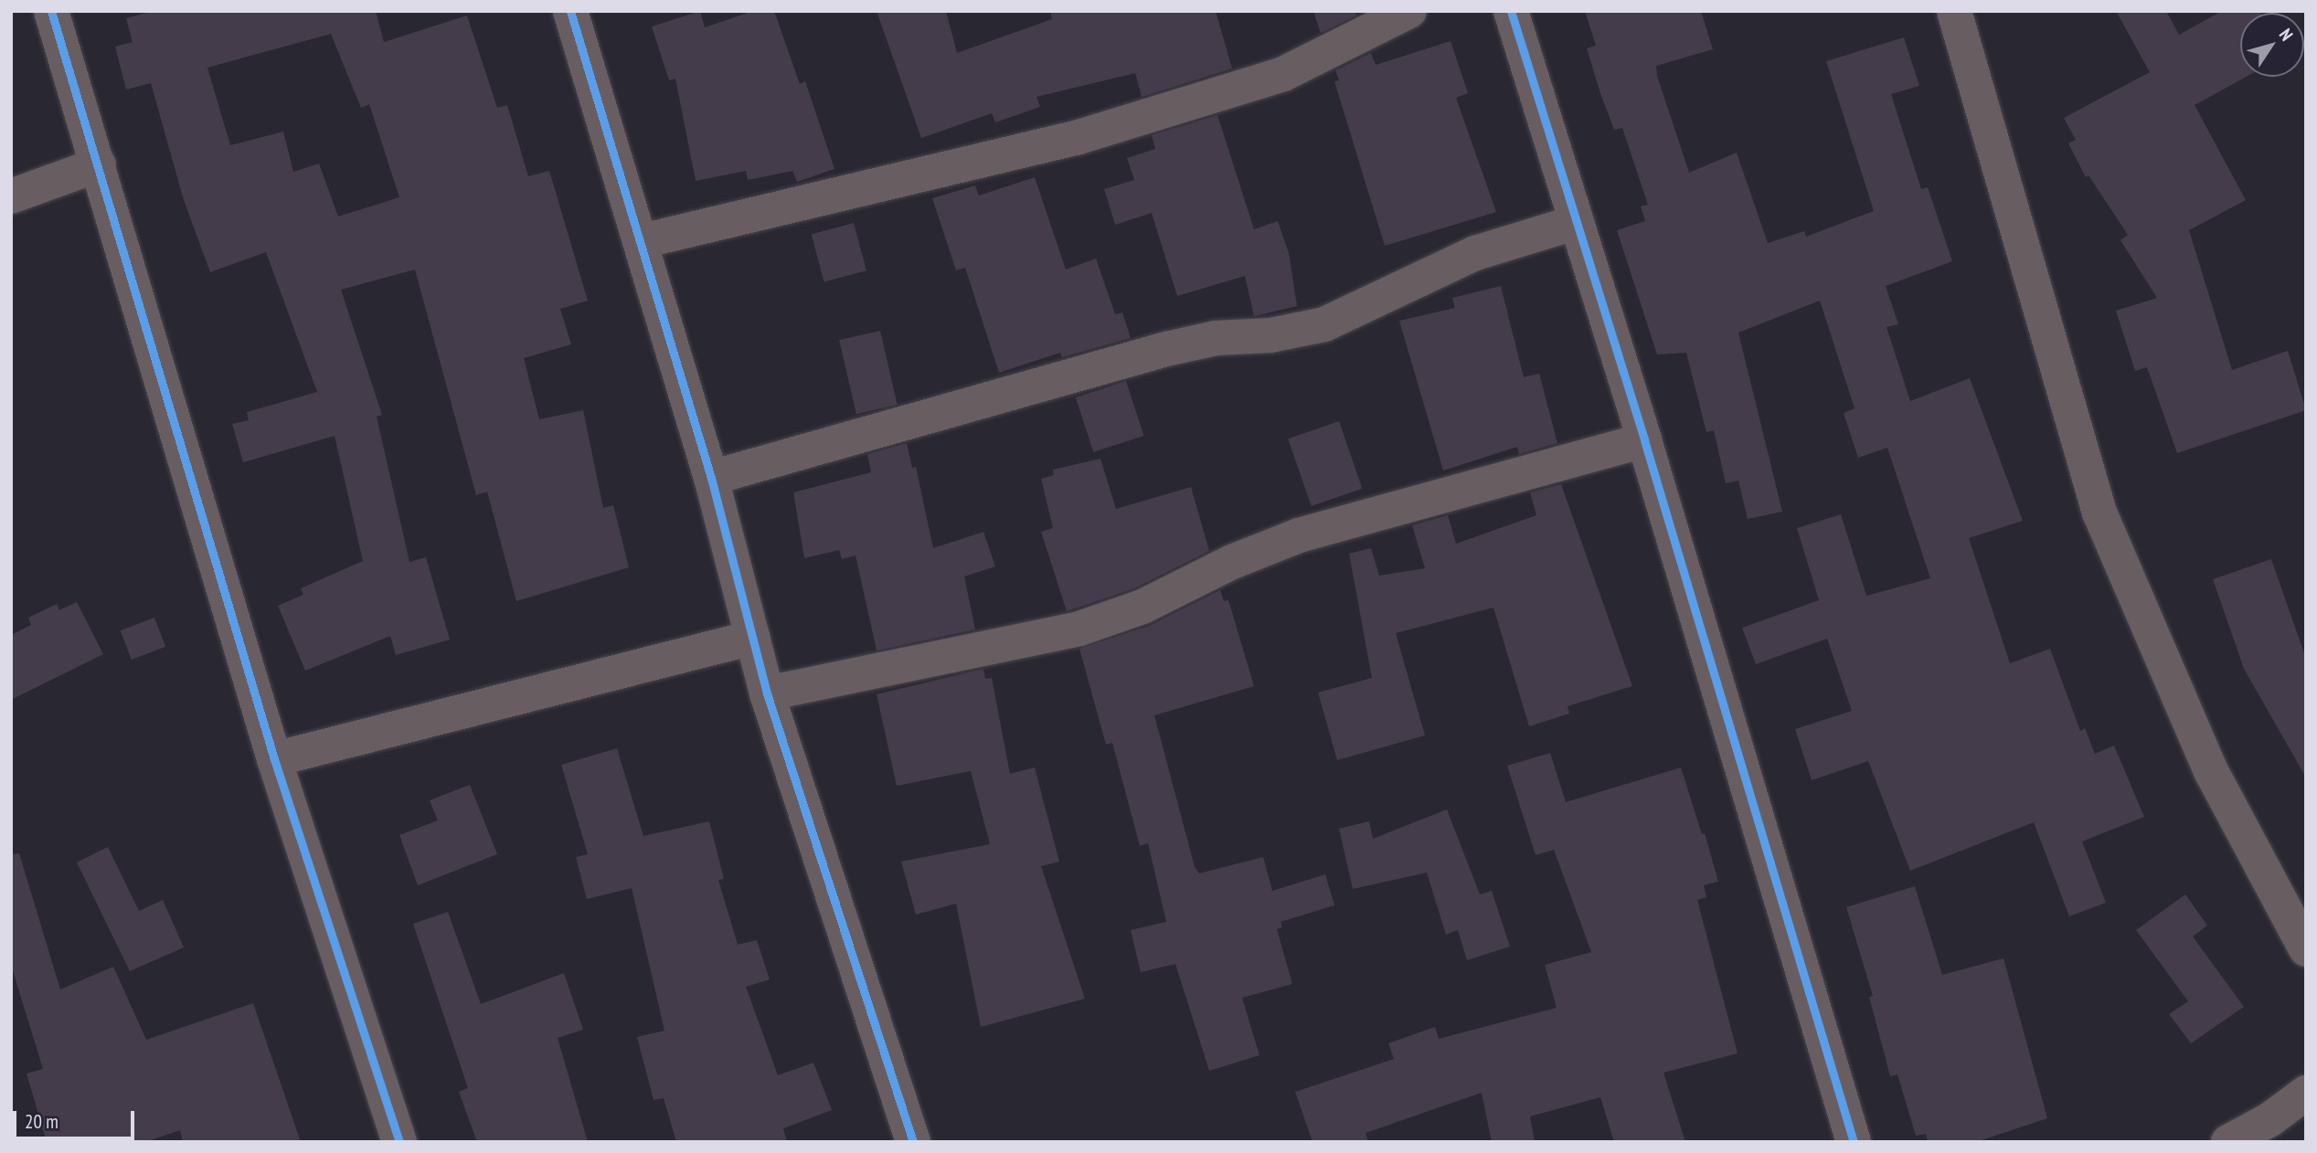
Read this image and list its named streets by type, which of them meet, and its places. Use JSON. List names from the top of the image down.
{
  "scale_bar": "20 m",
  "north": "top right"
}
